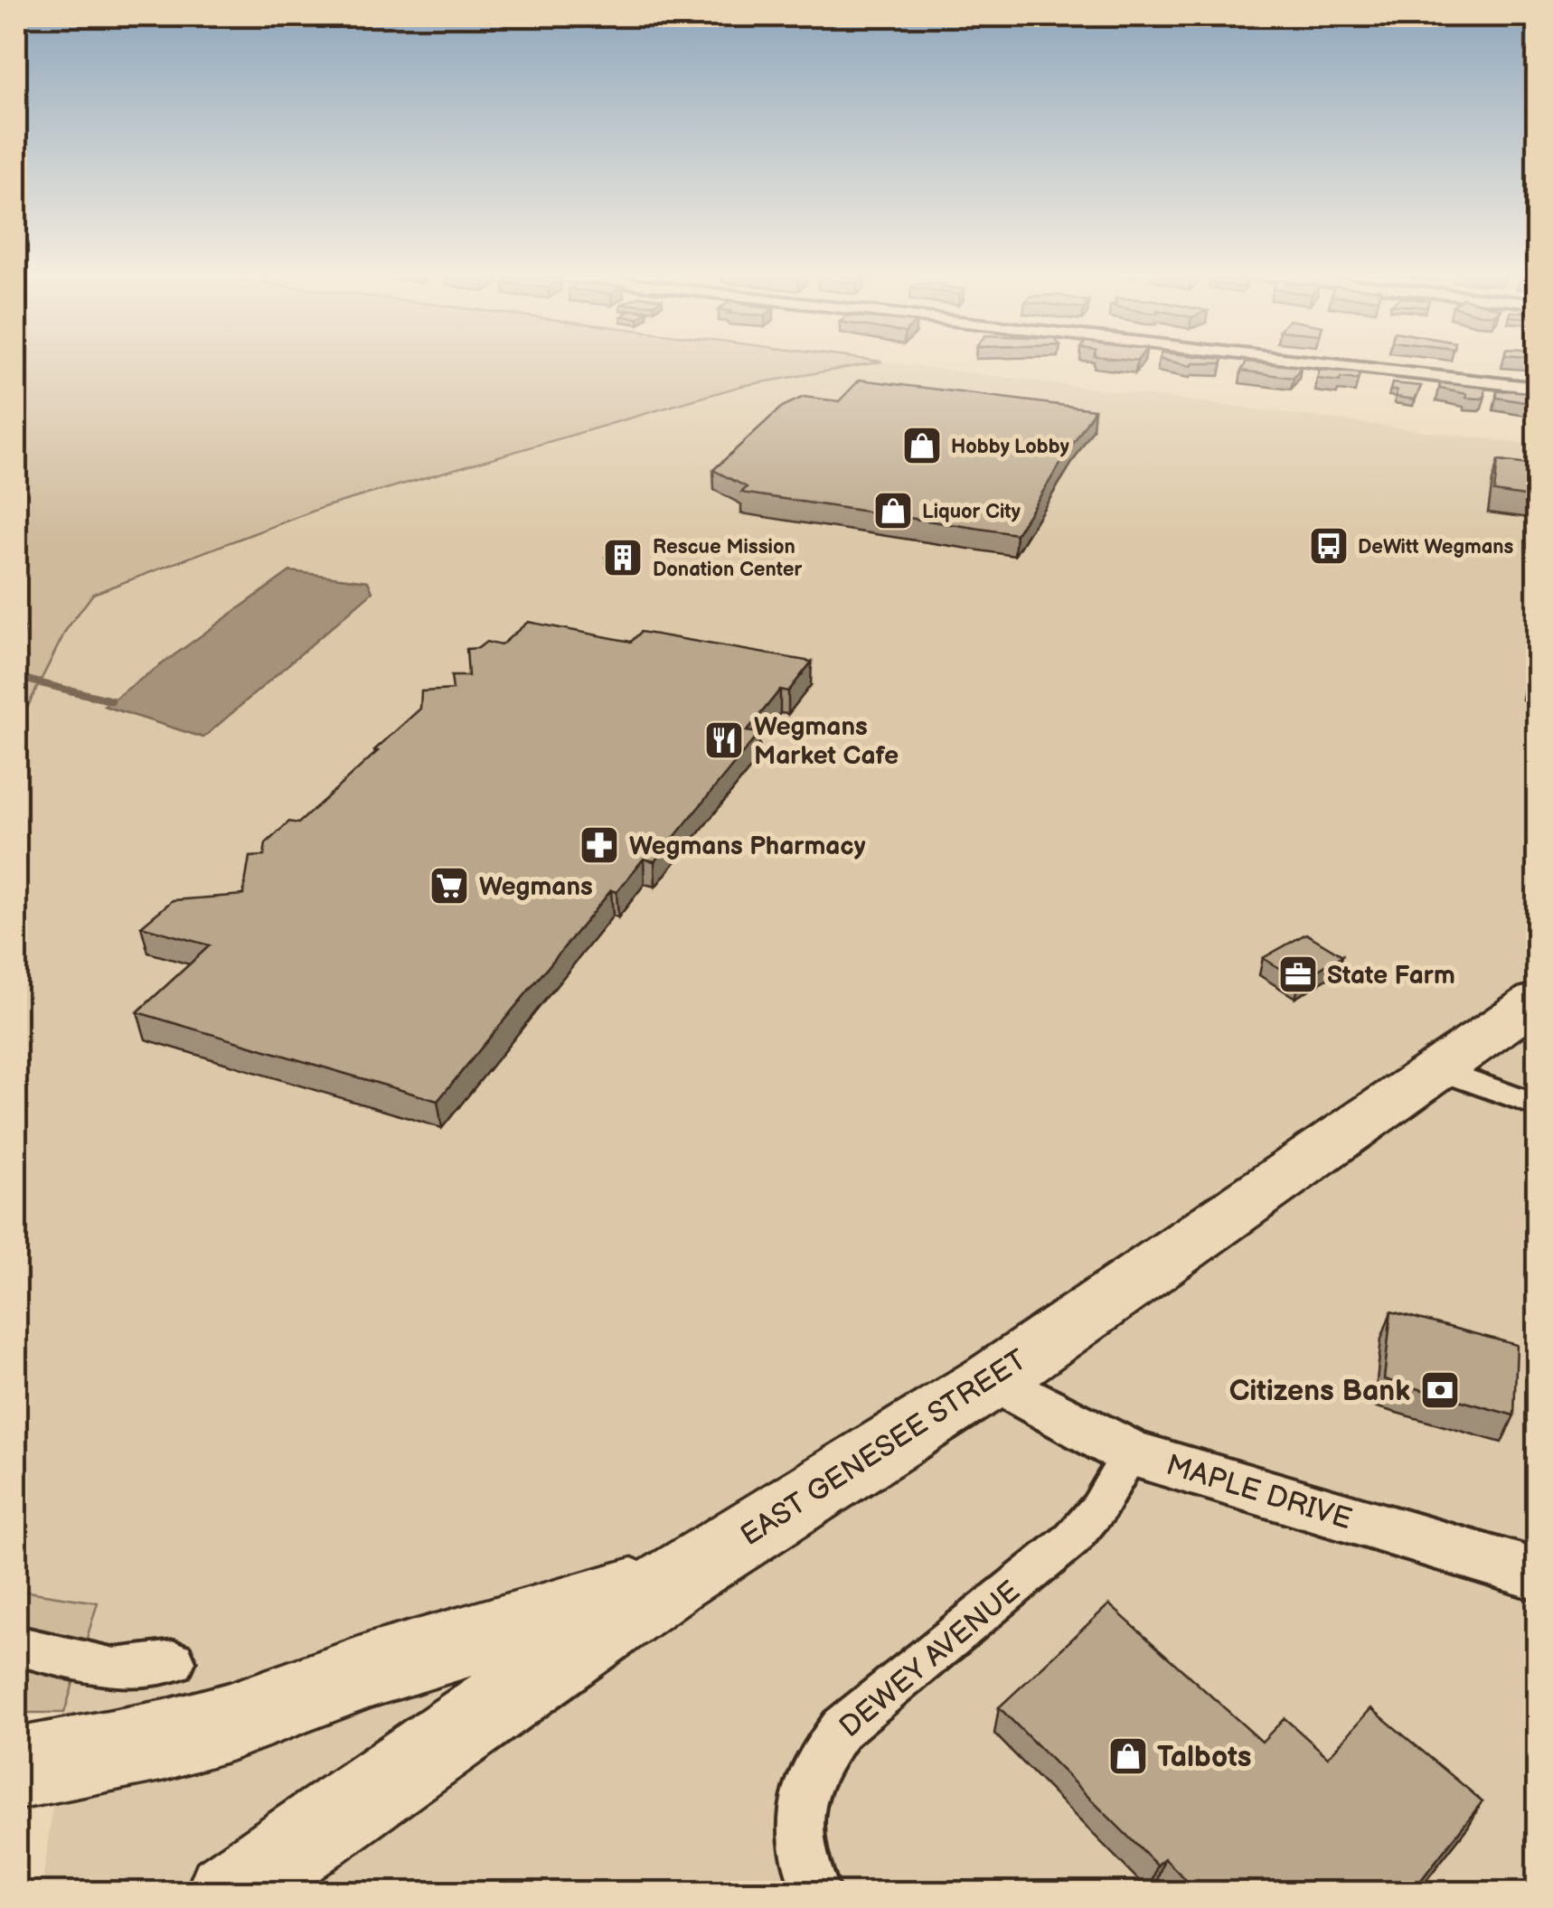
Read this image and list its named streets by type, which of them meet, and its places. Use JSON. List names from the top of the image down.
{
  "streets": {
    "highway": ["EAST GENESEE STREET"],
    "street": ["MAPLE DRIVE", "DEWEY AVENUE"]
  },
  "crossings": [
    ["EAST GENESEE STREET", "MAPLE DRIVE"],
    ["MAPLE DRIVE", "DEWEY AVENUE"]
  ],
  "places": {
    "shop": ["Hobby Lobby", "Liquor City", "Talbots"],
    "bus stop": ["DeWitt Wegmans"],
    "building": ["Rescue Mission Donation Center"],
    "restaurant": ["Wegmans Market Cafe"],
    "pharmacy": ["Wegmans Pharmacy"],
    "supermarket": ["Wegmans"],
    "office": ["State Farm"],
    "bank": ["Citizens Bank"]
  }
}
